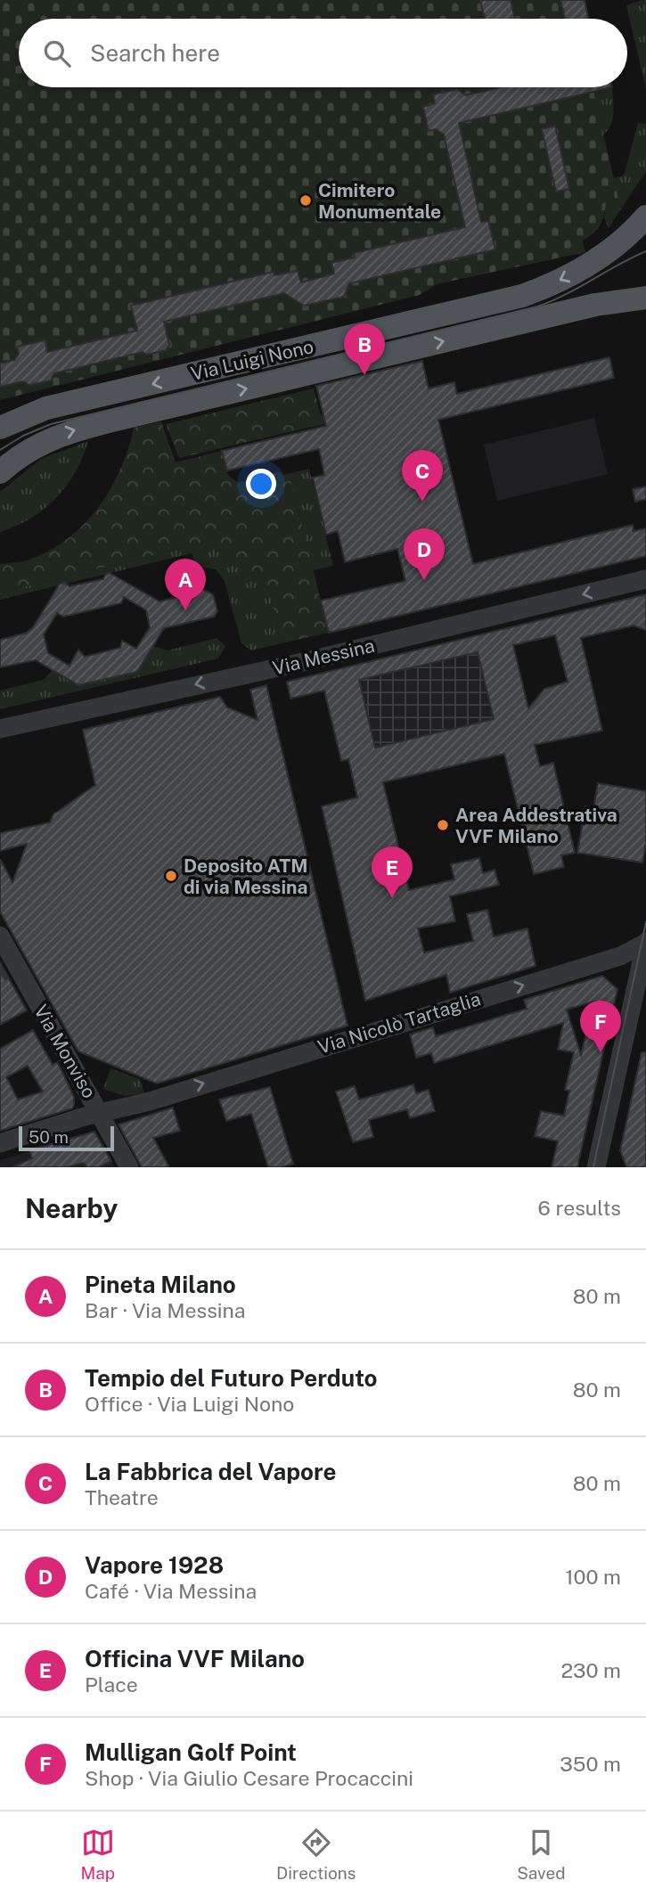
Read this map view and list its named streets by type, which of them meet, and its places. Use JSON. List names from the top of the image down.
{
  "streets": {
    "main road": ["Via Luigi Nono"],
    "street": ["Via Messina", "Via Nicolò Tartaglia", "Via Monviso"]
  },
  "crossings": [
    ["Via Nicolò Tartaglia", "Via Monviso"]
  ],
  "one_way": ["Via Messina", "Via Nicolò Tartaglia"],
  "places": ["Cimitero Monumentale", "Area Addestrativa VVF Milano", "Deposito ATM di via Messina"],
  "scale_bar": "50 m",
  "page": {
    "search": "Search here",
    "pins": [
      "B",
      "C",
      "D",
      "A",
      "E",
      "F"
    ],
    "scale": "50 m",
    "heading": ["Nearby", "6 results"],
    "list": [
      {
        "mark": "A",
        "name": "Pineta Milano",
        "note": "Bar · Via Messina",
        "value": "80 m"
      },
      {
        "mark": "B",
        "name": "Tempio del Futuro Perduto",
        "note": "Office · Via Luigi Nono",
        "value": "80 m"
      },
      {
        "mark": "C",
        "name": "La Fabbrica del Vapore",
        "note": "Theatre",
        "value": "80 m"
      },
      {
        "mark": "D",
        "name": "Vapore 1928",
        "note": "Café · Via Messina",
        "value": "100 m"
      },
      {
        "mark": "E",
        "name": "Officina VVF Milano",
        "note": "Place",
        "value": "230 m"
      },
      {
        "mark": "F",
        "name": "Mulligan Golf Point",
        "note": "Shop · Via Giulio Cesare Procaccini",
        "value": "350 m"
      }
    ],
    "nav": ["Map", "Directions", "Saved"]
  }
}
